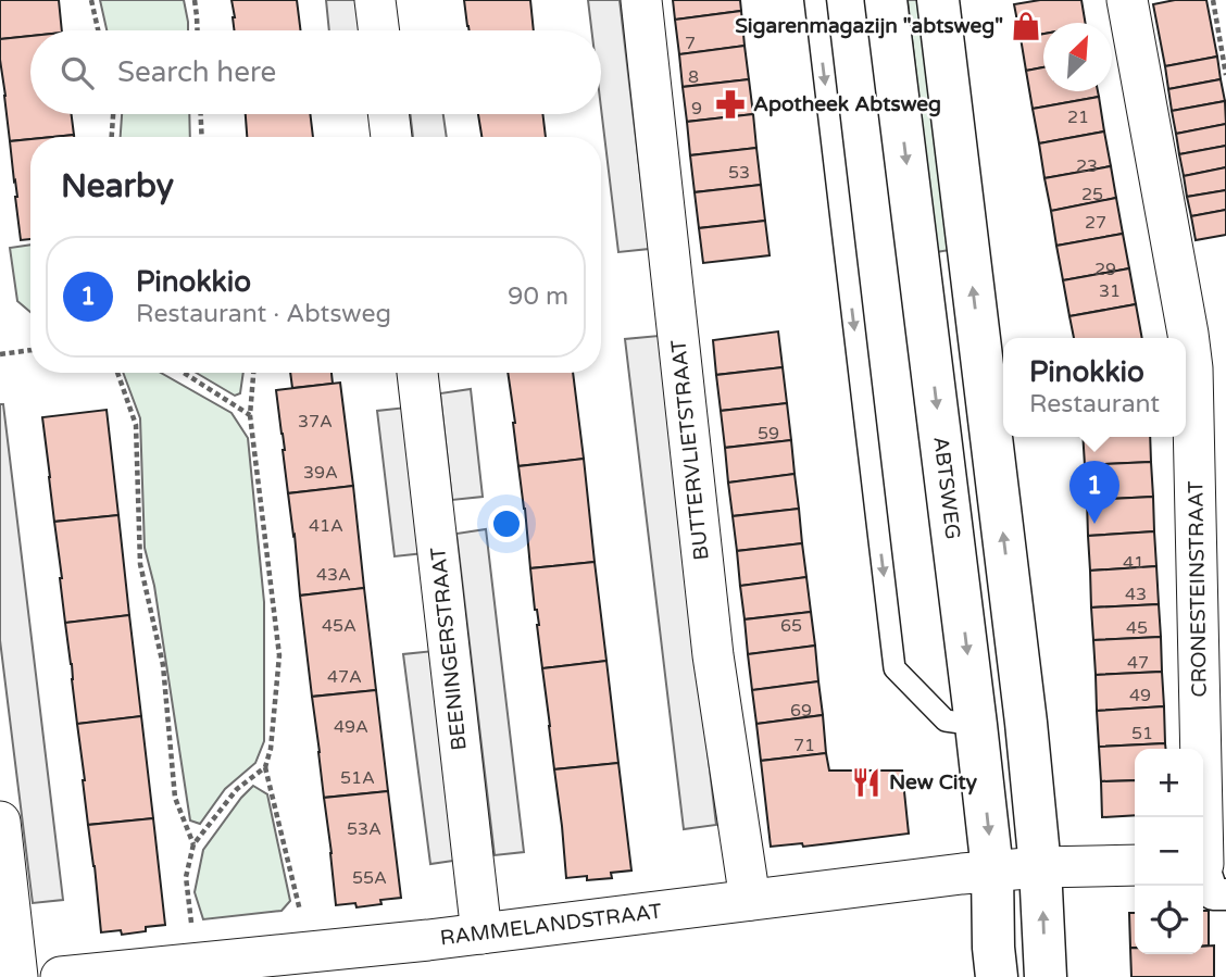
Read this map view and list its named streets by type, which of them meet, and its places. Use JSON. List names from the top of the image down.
{
  "streets": {
    "street": [
      "BUTTERVLIETSTRAAT",
      "ABTSWEG",
      "CRONESTEINSTRAAT",
      "BEENINGERSTRAAT",
      "RAMMELANDSTRAAT"
    ]
  },
  "crossings": [
    ["BUTTERVLIETSTRAAT", "RAMMELANDSTRAAT"],
    ["ABTSWEG", "RAMMELANDSTRAAT"],
    ["BEENINGERSTRAAT", "RAMMELANDSTRAAT"]
  ],
  "places": {
    "shop": ["Sigarenmagazijn \"abtsweg\""],
    "pharmacy": ["Apotheek Abtsweg"],
    "restaurant": ["New City"]
  },
  "house_numbers": [
    "7",
    "8",
    "9",
    "21",
    "23",
    "53",
    "25",
    "27",
    "29",
    "31",
    "37A",
    "59",
    "39A",
    "41A",
    "41",
    "43A",
    "43",
    "45A",
    "65",
    "45",
    "47",
    "47A",
    "49",
    "69",
    "49A",
    "51",
    "71",
    "51A",
    "53A",
    "55A"
  ],
  "north": "top right",
  "page": {
    "search": "Search here",
    "heading": "Nearby",
    "list": [
      {
        "mark": "1",
        "name": "Pinokkio",
        "note": "Restaurant · Abtsweg",
        "value": "90 m"
      }
    ],
    "popup": ["Pinokkio", "Restaurant"],
    "pins": "1",
    "map_buttons": ["+", "−"]
  }
}
